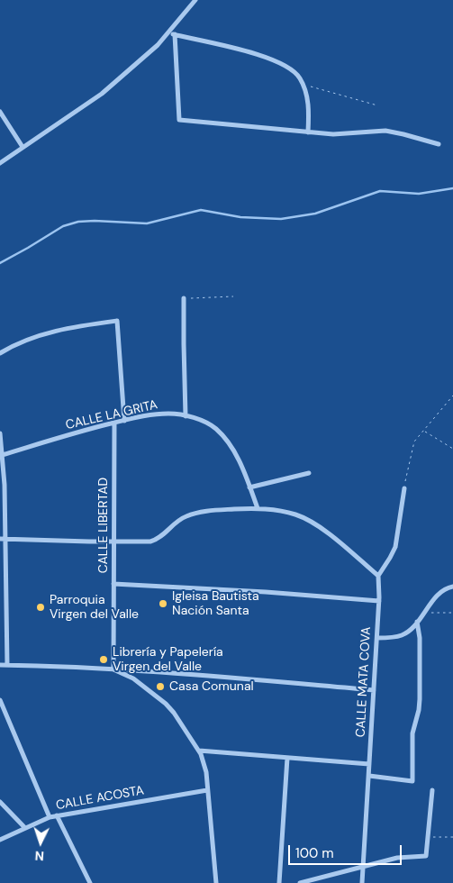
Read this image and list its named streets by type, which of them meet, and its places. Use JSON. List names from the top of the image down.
{
  "streets": {
    "street": [
      "CALLE LA GRITA",
      "CALLE LIBERTAD",
      "CALLE MATA COVA",
      "CALLE ACOSTA"
    ]
  },
  "crossings": [
    ["CALLE LA GRITA", "CALLE LIBERTAD"]
  ],
  "places": [
    "Igleisa Bautista Nación Santa",
    "Parroquia Virgen del Valle",
    "Librería y Papelería Virgen del Valle",
    "Casa Comunal"
  ],
  "scale_bar": "100 m",
  "north": "bottom"
}
